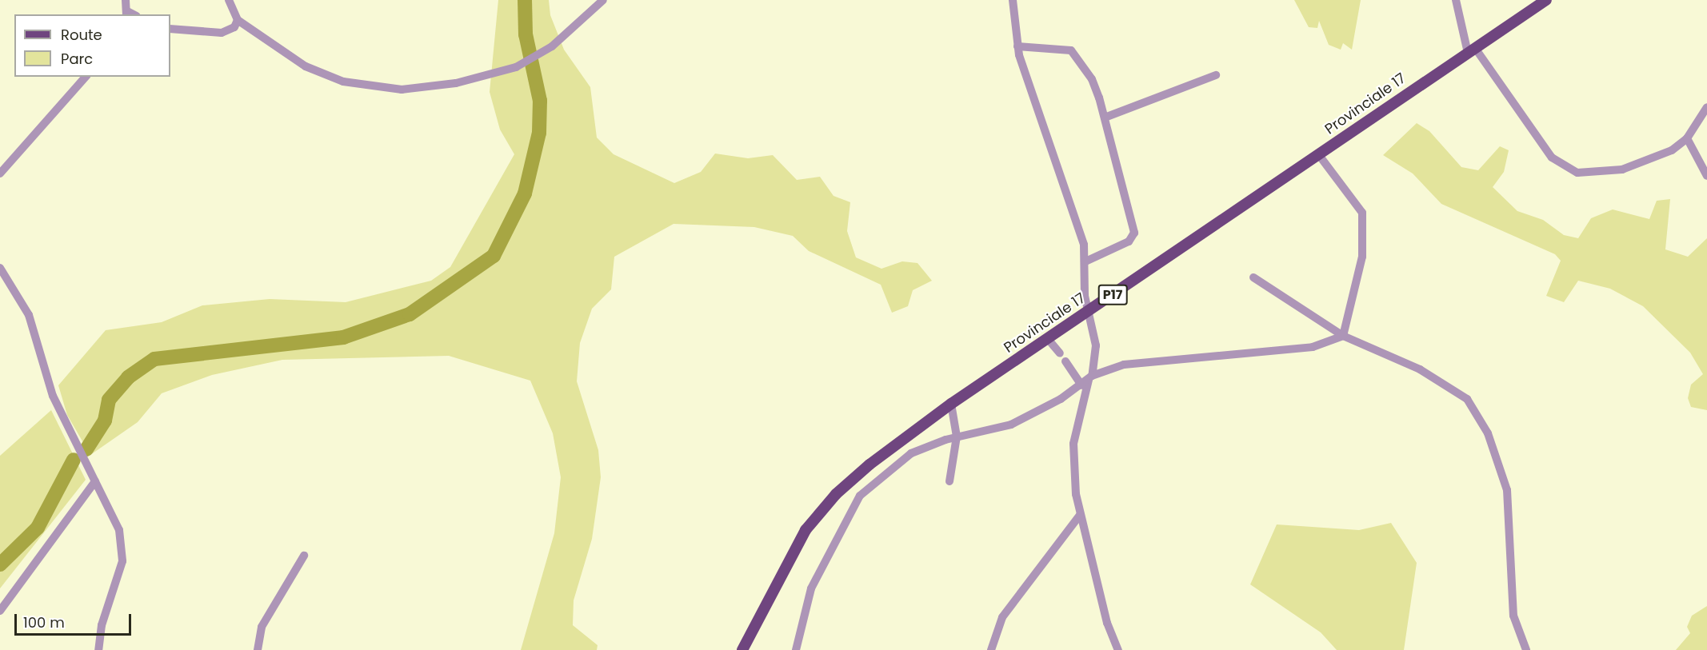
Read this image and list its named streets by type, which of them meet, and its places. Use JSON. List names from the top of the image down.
{
  "streets": {
    "main road": ["Provinciale 17", "P17"]
  },
  "legend": ["Route", "Parc"],
  "scale_bar": "100 m"
}
